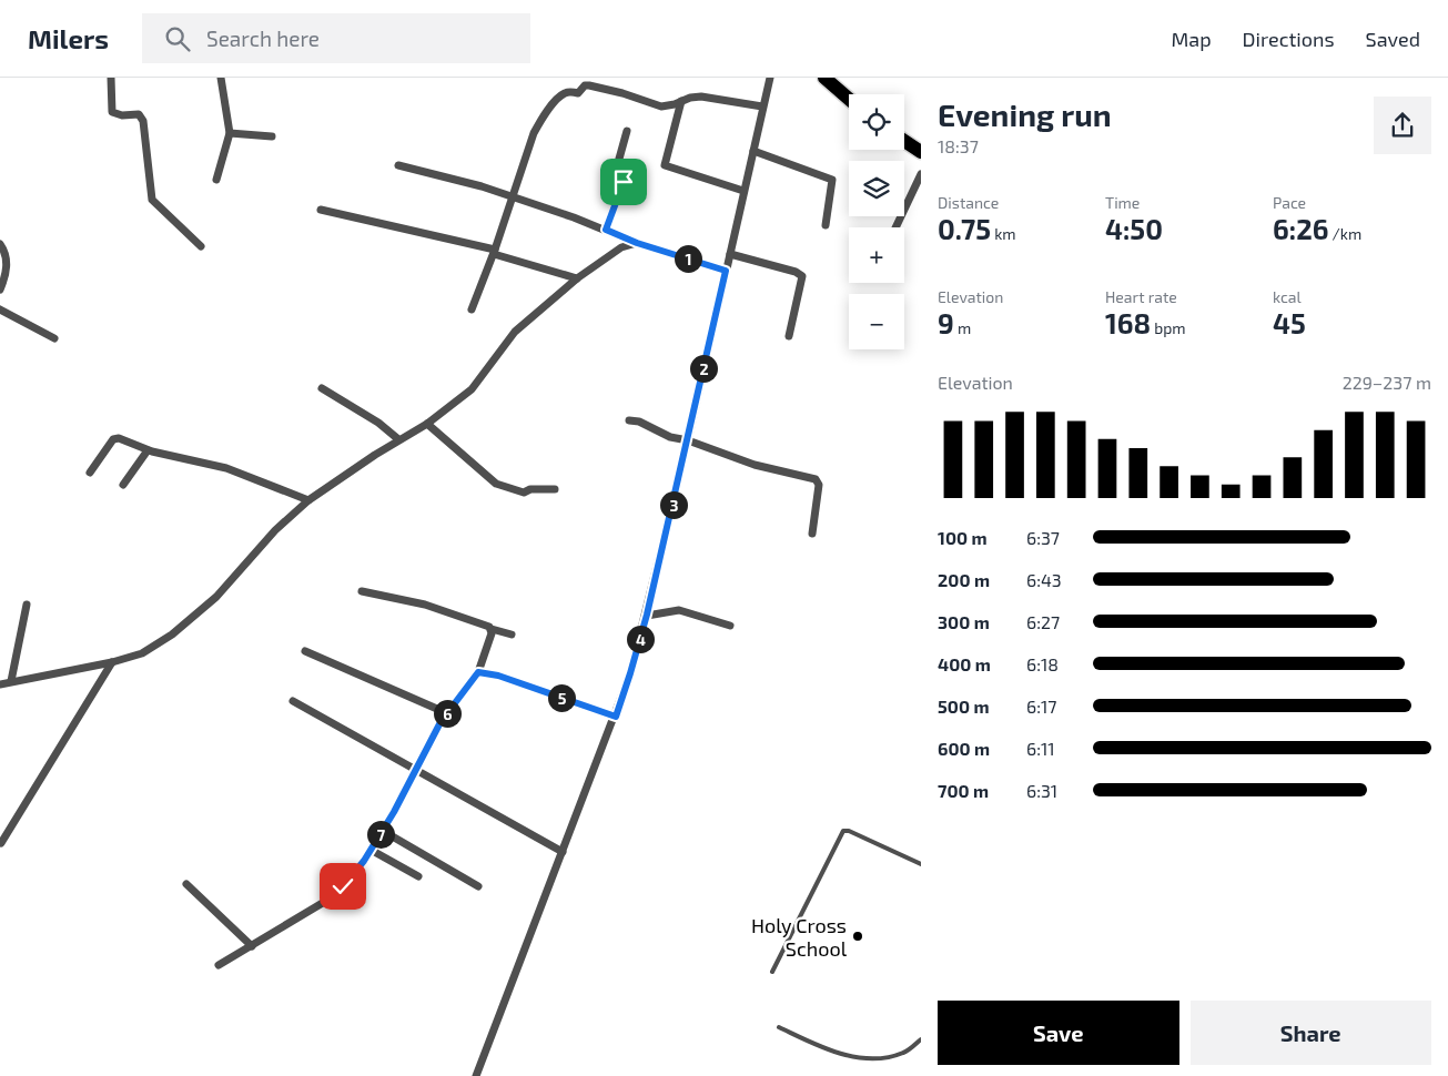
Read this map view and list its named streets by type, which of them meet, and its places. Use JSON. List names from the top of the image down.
{
  "places": ["Holy Cross School"],
  "page": {
    "header": "Milers",
    "search": "Search here",
    "nav": ["Map", "Directions", "Saved"],
    "heading": ["Evening run", "18:37"],
    "map_buttons": ["+", "−"],
    "stats": [
      ["Distance", "0.75 km"],
      ["Time", "4:50"],
      ["Pace", "6:26 /km"],
      ["Elevation", "9 m"],
      ["Heart rate", "168 bpm"],
      ["kcal", "45"]
    ],
    "pins": [
      "1",
      "2",
      "3",
      "4",
      "5",
      "6",
      "7"
    ],
    "chart": ["Elevation", "229–237 m"],
    "list": [
      {
        "name": "100 m",
        "note": "6:37"
      },
      {
        "name": "200 m",
        "note": "6:43"
      },
      {
        "name": "300 m",
        "note": "6:27"
      },
      {
        "name": "400 m",
        "note": "6:18"
      },
      {
        "name": "500 m",
        "note": "6:17"
      },
      {
        "name": "600 m",
        "note": "6:11"
      },
      {
        "name": "700 m",
        "note": "6:31"
      }
    ],
    "buttons": ["Save", "Share"]
  }
}
